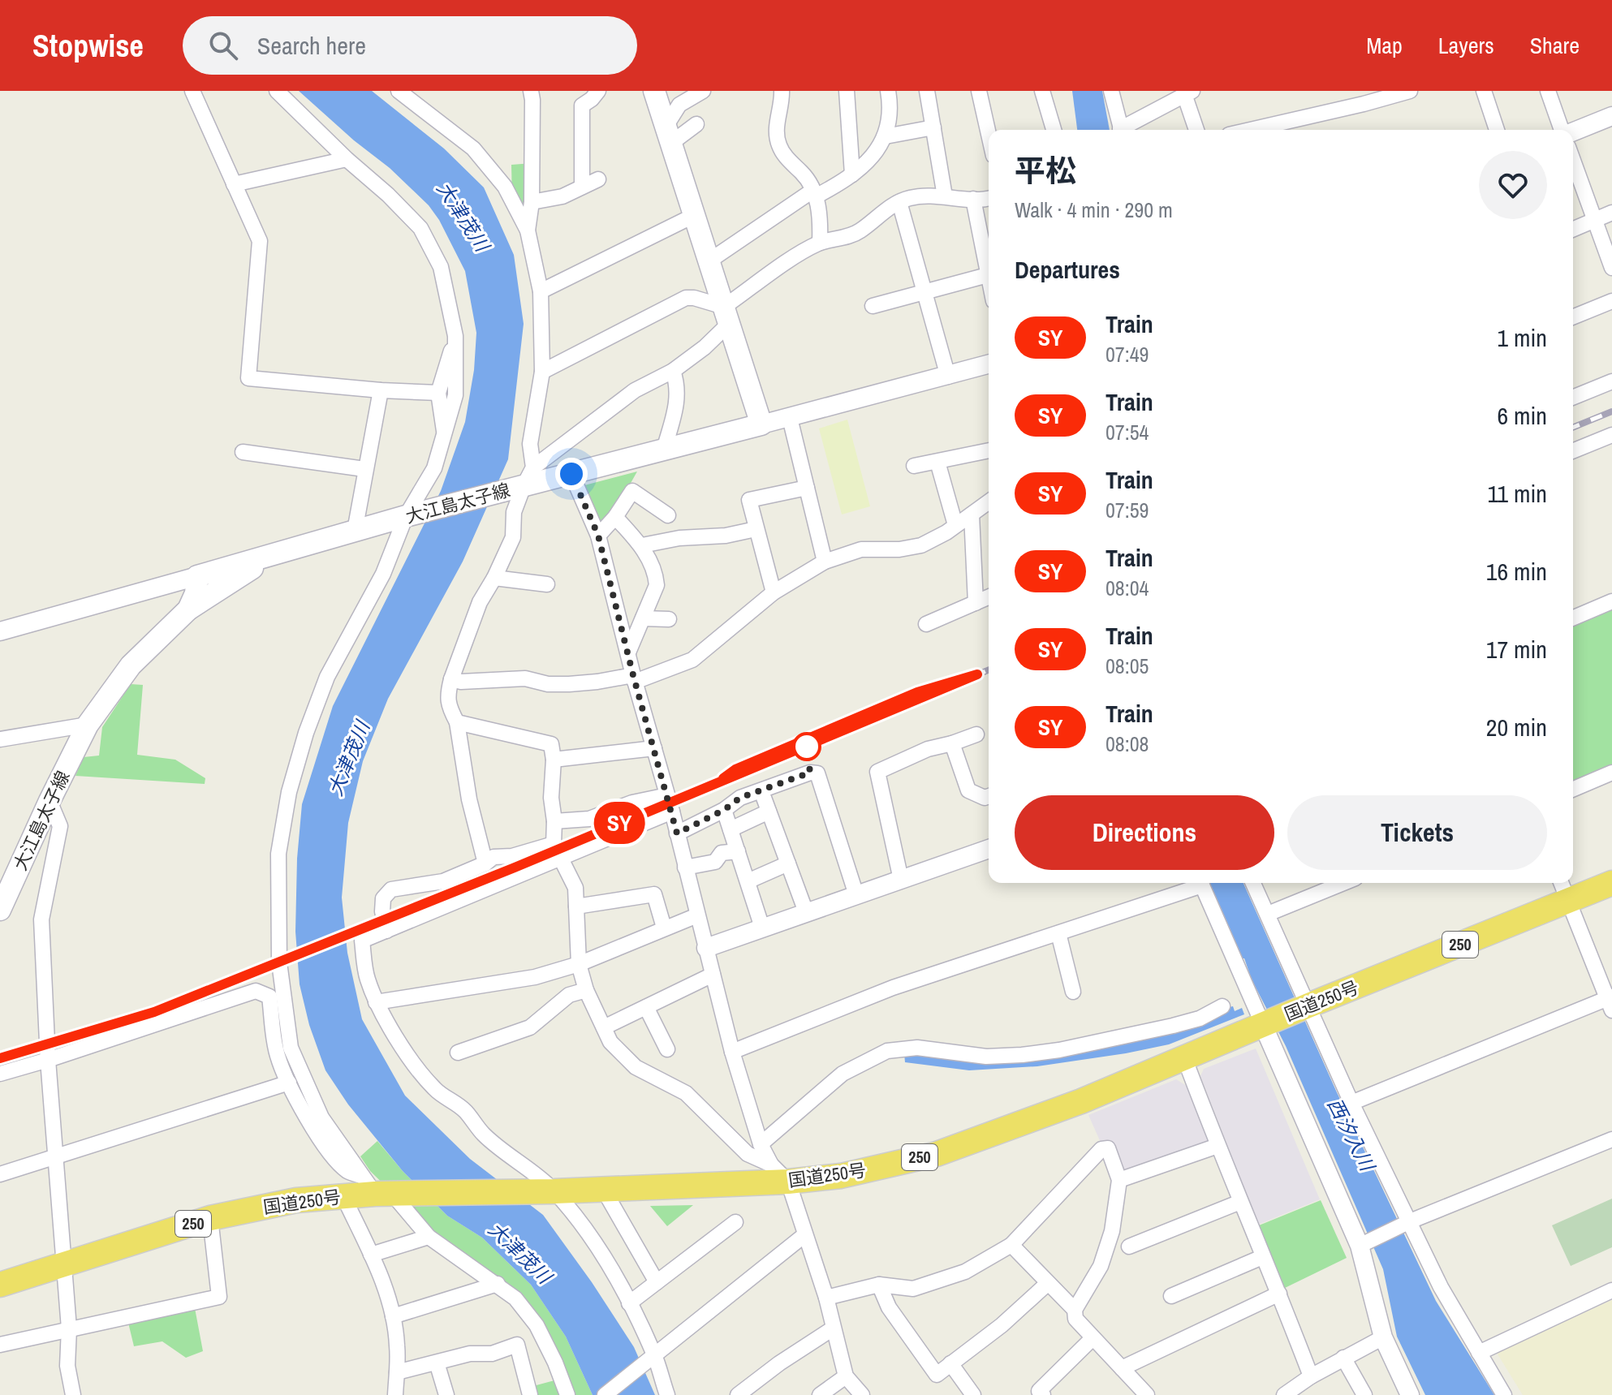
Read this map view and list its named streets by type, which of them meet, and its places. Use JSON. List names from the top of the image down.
{
  "streets": {
    "highway": ["250", "国道250号"],
    "main road": ["大江島太子線"]
  },
  "water": ["大津茂川", "西汐入川"],
  "page": {
    "header": "Stopwise",
    "search": "Search here",
    "nav": ["Map", "Layers", "Share"],
    "on_map": "SY",
    "heading": [
      ["平松", "Walk · 4 min · 290 m"],
      "Departures"
    ],
    "list": [
      {
        "mark": "SY",
        "name": "Train",
        "note": "07:49",
        "value": "1 min"
      },
      {
        "mark": "SY",
        "name": "Train",
        "note": "07:54",
        "value": "6 min"
      },
      {
        "mark": "SY",
        "name": "Train",
        "note": "07:59",
        "value": "11 min"
      },
      {
        "mark": "SY",
        "name": "Train",
        "note": "08:04",
        "value": "16 min"
      },
      {
        "mark": "SY",
        "name": "Train",
        "note": "08:05",
        "value": "17 min"
      },
      {
        "mark": "SY",
        "name": "Train",
        "note": "08:08",
        "value": "20 min"
      }
    ],
    "buttons": ["Directions", "Tickets"]
  }
}
